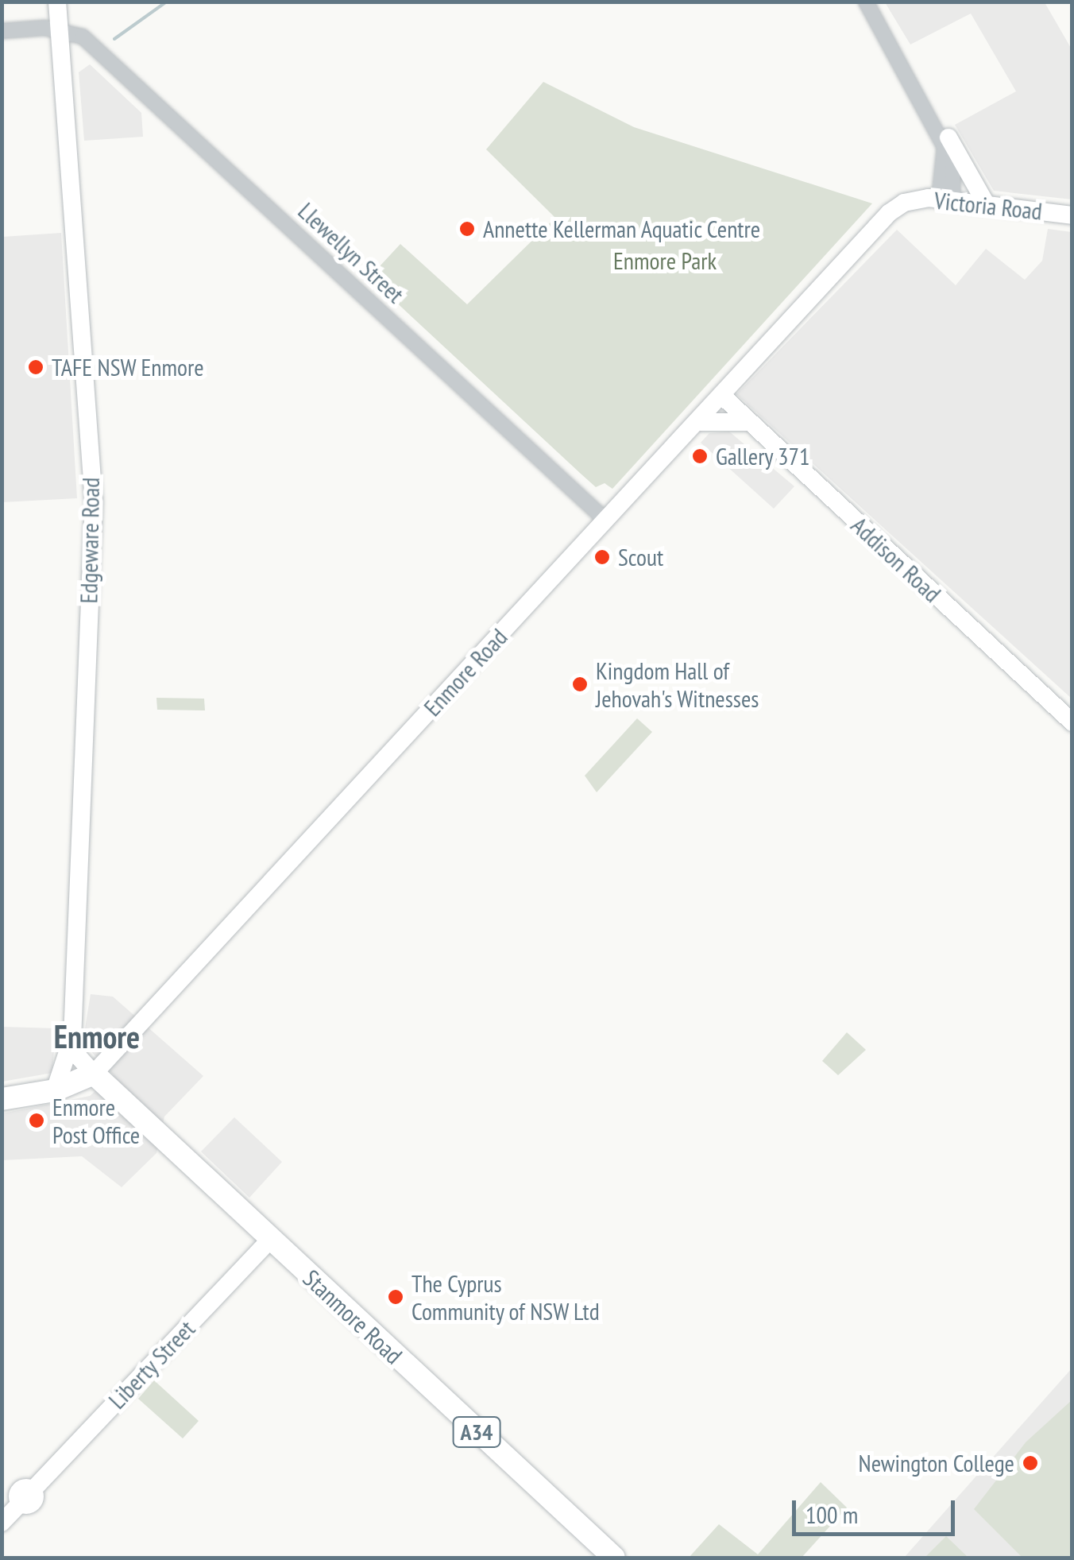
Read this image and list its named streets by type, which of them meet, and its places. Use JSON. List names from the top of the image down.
{
  "streets": {
    "highway": ["Enmore Road", "Stanmore Road", "A34"],
    "main road": [
      "Victoria Road",
      "Edgeware Road",
      "Addison Road",
      "Liberty Street"
    ],
    "street": ["Llewellyn Street"]
  },
  "crossings": [
    ["Victoria Road", "Enmore Road"],
    ["Llewellyn Street", "Edgeware Road"],
    ["Llewellyn Street", "Enmore Road"],
    ["Edgeware Road", "Enmore Road"],
    ["Addison Road", "Enmore Road"],
    ["Enmore Road", "Stanmore Road"],
    ["Stanmore Road", "Liberty Street"]
  ],
  "districts": ["Enmore"],
  "parks": ["Enmore Park"],
  "places": [
    "Annette Kellerman Aquatic Centre",
    "TAFE NSW Enmore",
    "Gallery 371",
    "Scout",
    "Kingdom Hall of Jehovah's Witnesses",
    "Enmore Post Office",
    "The Cyprus Community of NSW Ltd",
    "Newington College"
  ],
  "scale_bar": "100 m"
}
